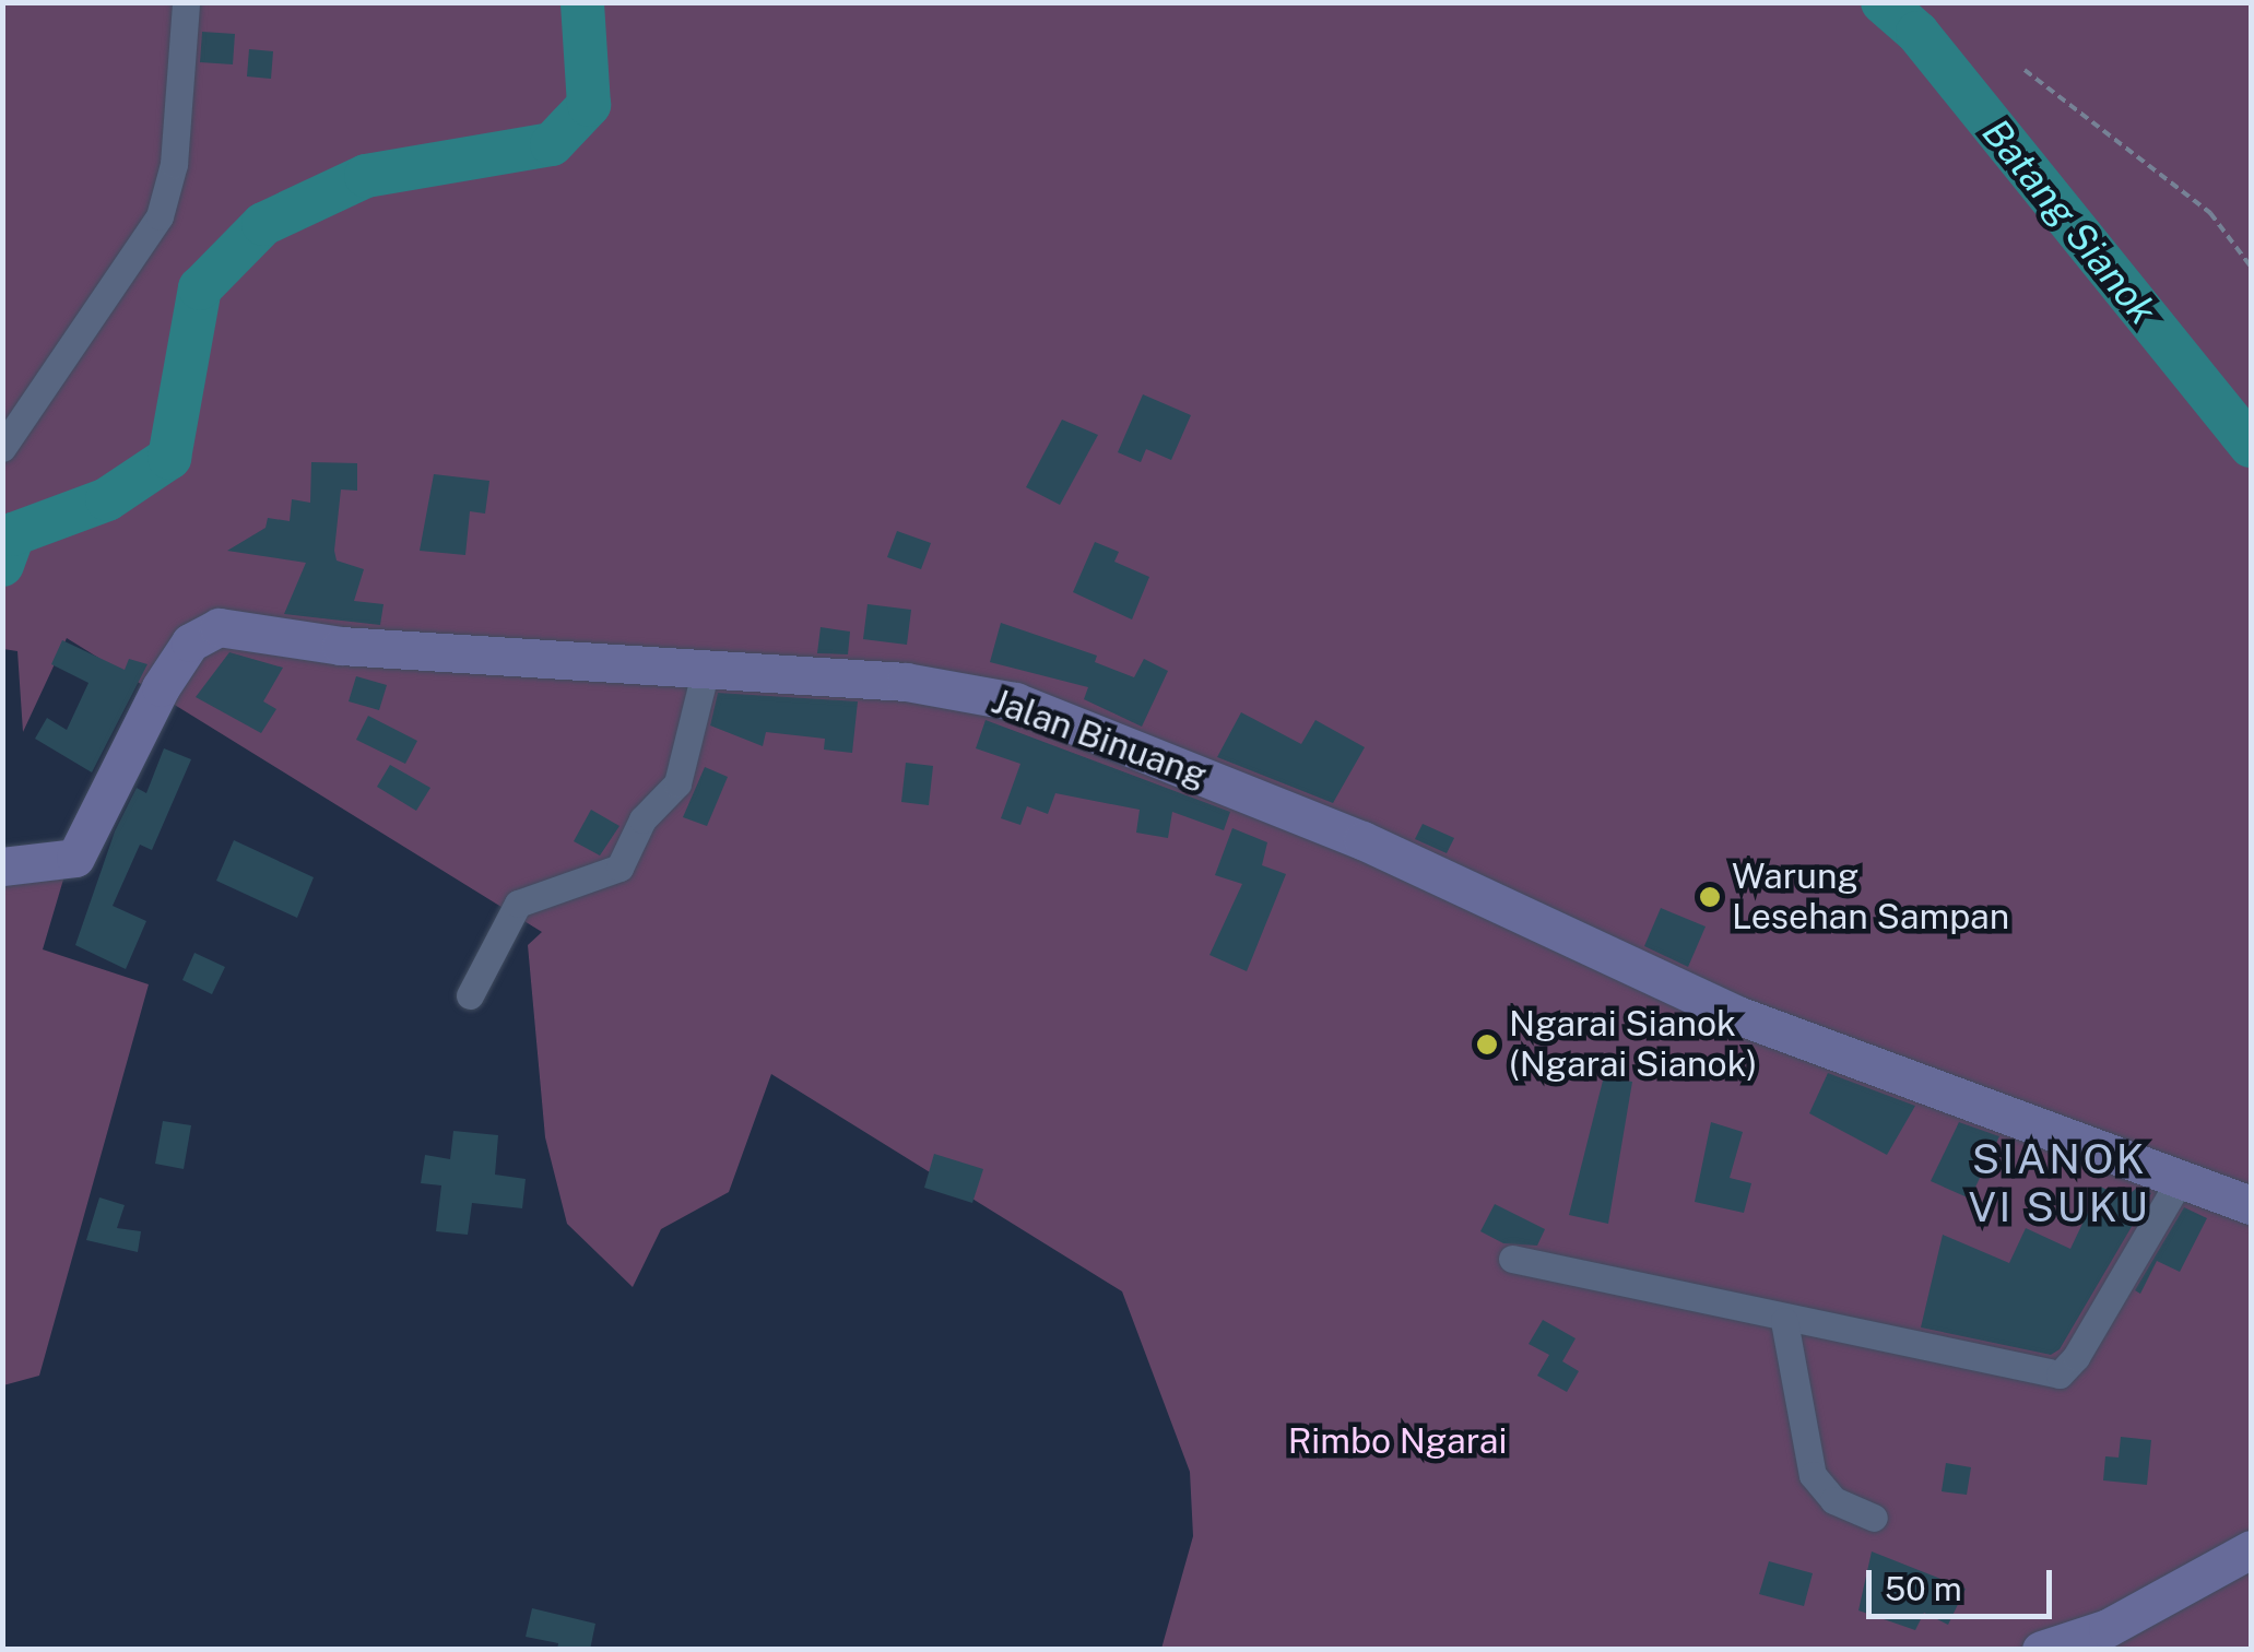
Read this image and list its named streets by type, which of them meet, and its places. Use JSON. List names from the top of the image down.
{
  "streets": {
    "main road": ["Jalan Binuang"]
  },
  "districts": ["SIANOK VI SUKU"],
  "water": ["Batang Sianok"],
  "parks": ["Rimbo Ngarai"],
  "places": ["Warung Lesehan Sampan", "Ngarai Sianok (Ngarai Sianok)"],
  "scale_bar": "50 m"
}
